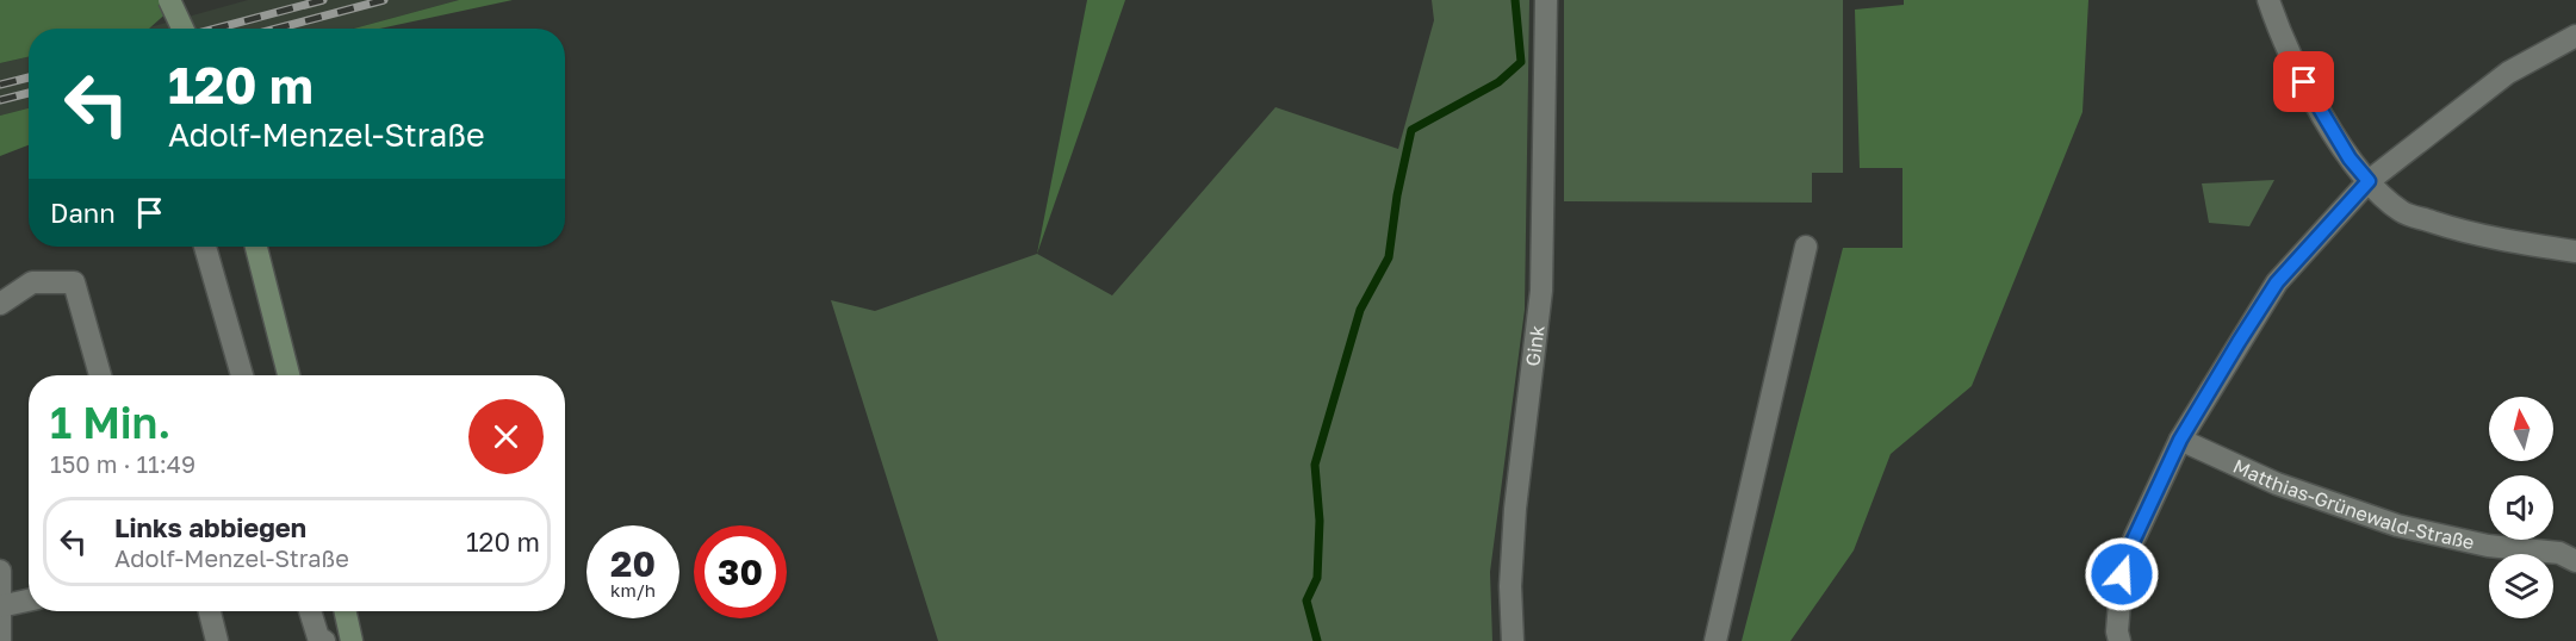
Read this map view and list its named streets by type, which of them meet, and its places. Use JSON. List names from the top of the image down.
{
  "streets": {
    "street": ["Gink", "Matthias-Grünewald-Straße"]
  },
  "north": "top",
  "page": {
    "turn": ["120 m", "Adolf-Menzel-Straße"],
    "then": "Dann",
    "heading": ["1 Min.", "150 m · 11:49"],
    "list": [
      {
        "name": "Links abbiegen",
        "note": "Adolf-Menzel-Straße",
        "value": "120 m"
      }
    ],
    "speed": "20 km/h",
    "limit": "30"
  }
}
